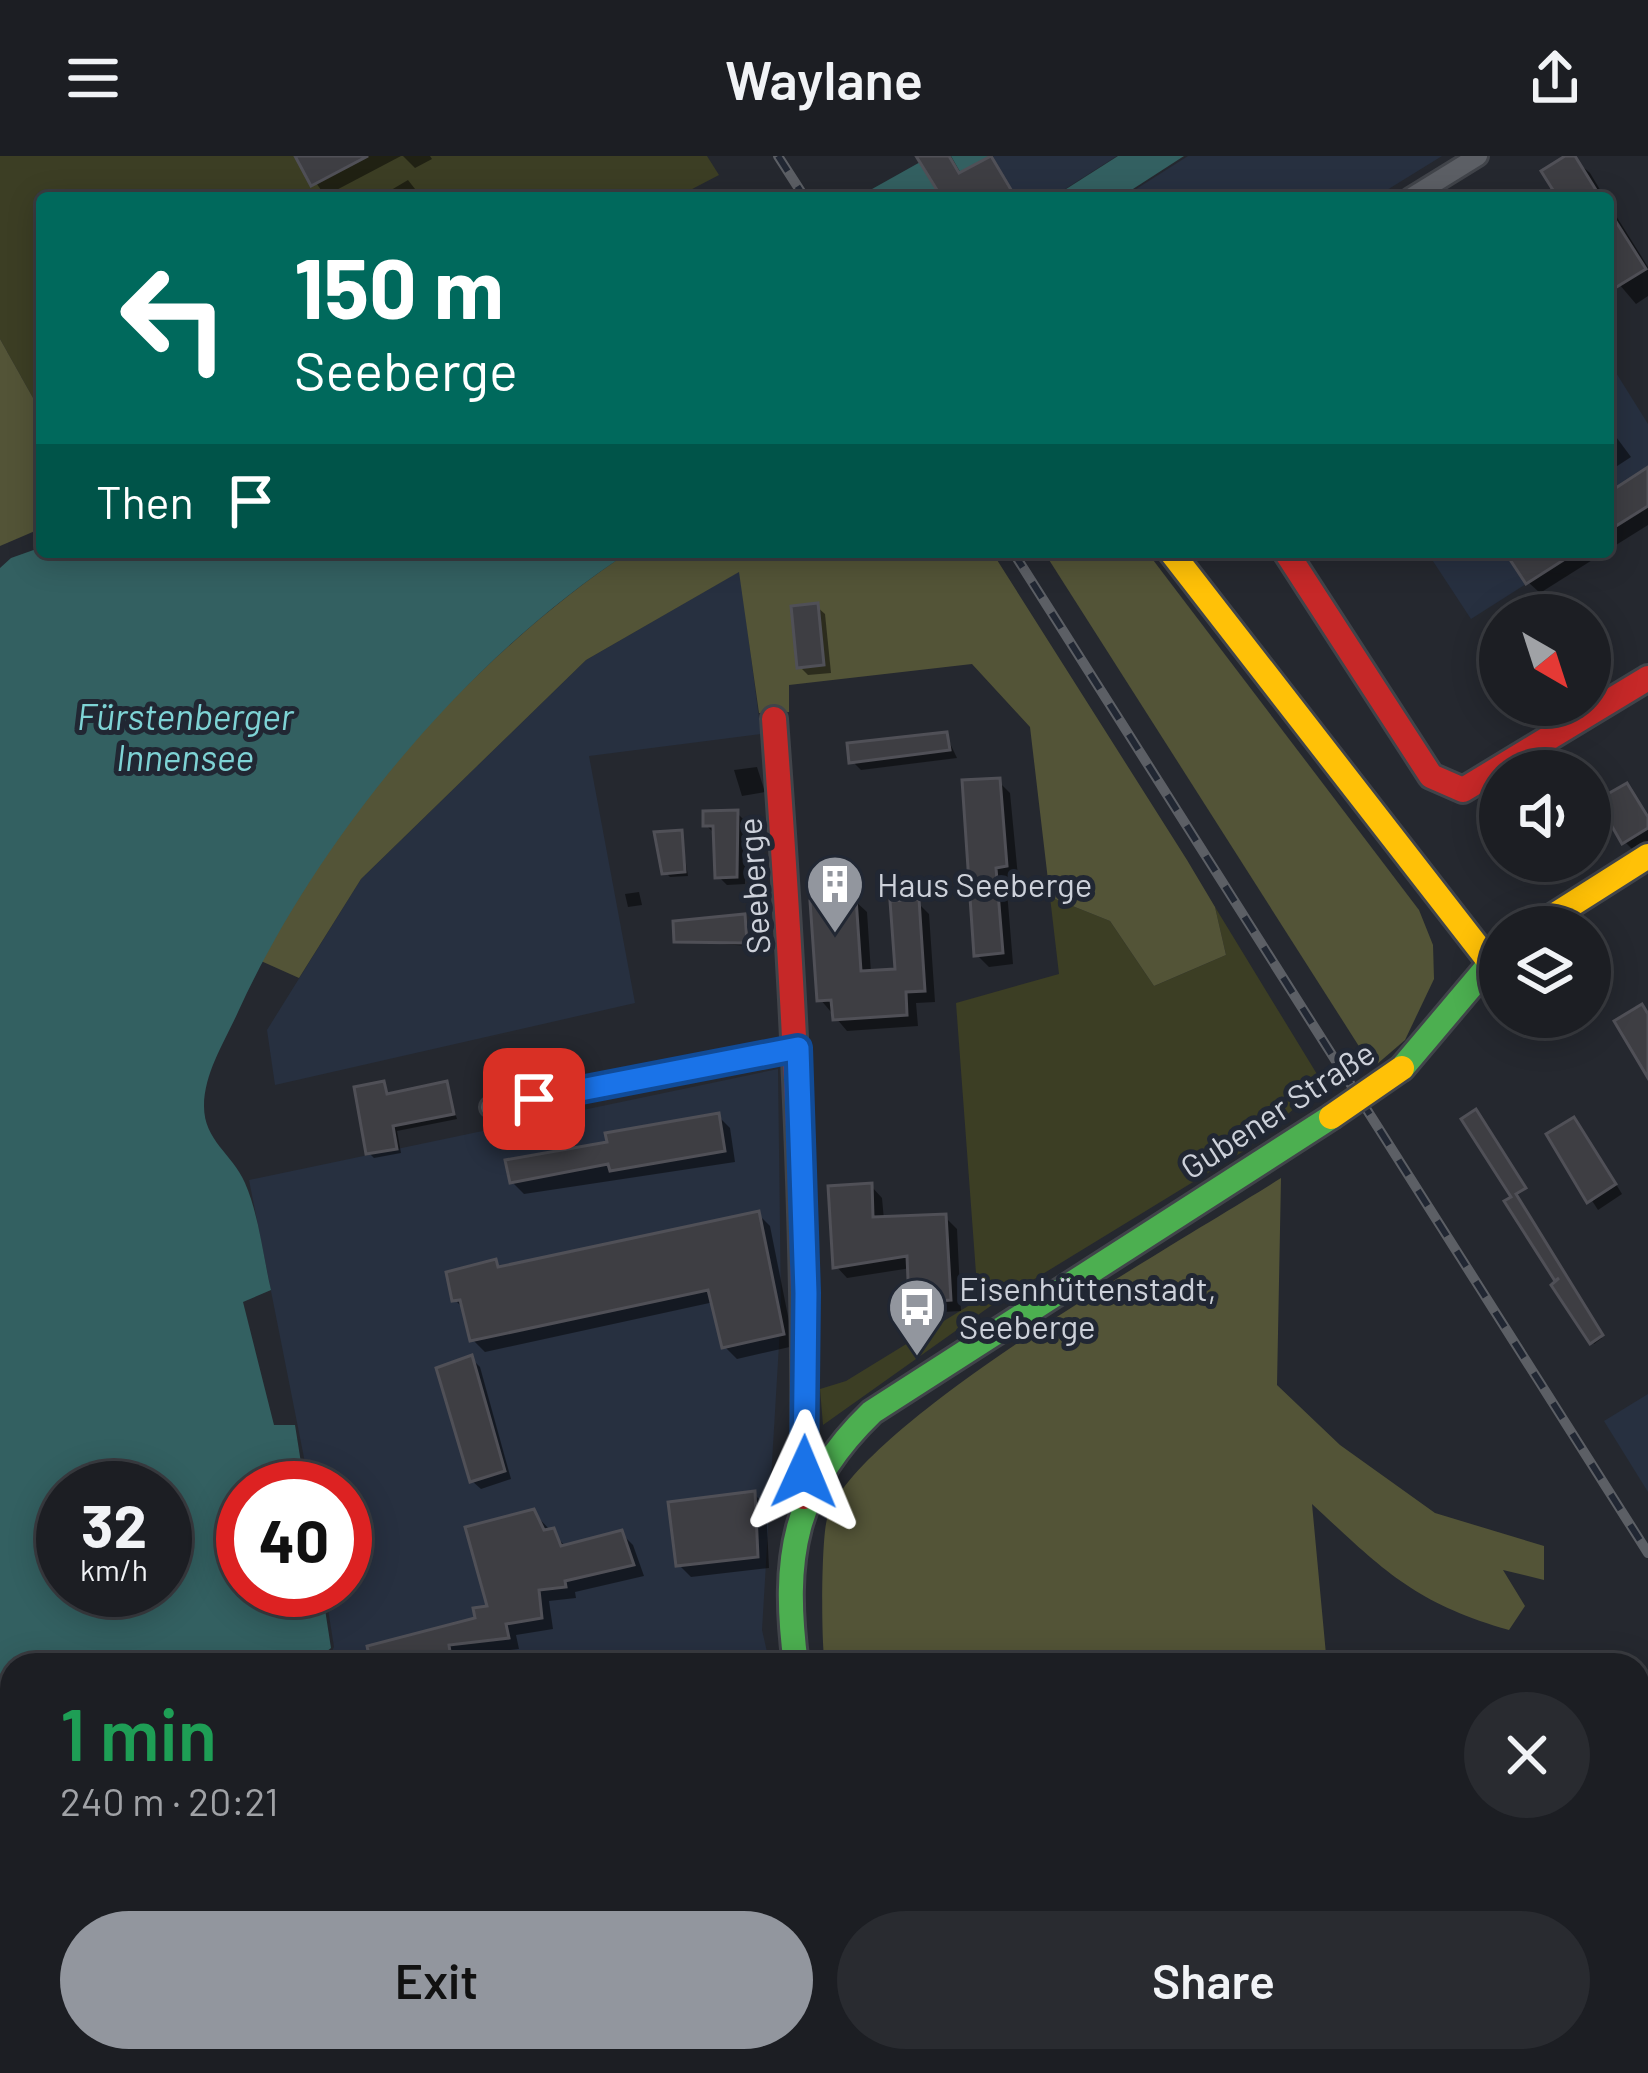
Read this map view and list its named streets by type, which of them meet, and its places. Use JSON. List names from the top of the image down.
{
  "streets": {
    "main road": ["Seeberge", "Gubener Straße"]
  },
  "crossings": [
    ["Seeberge", "Gubener Straße"]
  ],
  "water": ["Fürstenberger Innensee"],
  "places": {
    "building": ["Haus Seeberge"],
    "bus stop": ["Eisenhüttenstadt, Seeberge"]
  },
  "north": "bottom right",
  "page": {
    "header": "Waylane",
    "turn": ["150 m", "Seeberge"],
    "then": "Then",
    "speed": "32 km/h",
    "limit": "40",
    "heading": ["1 min", "240 m · 20:21"],
    "buttons": ["Exit", "Share"]
  }
}
